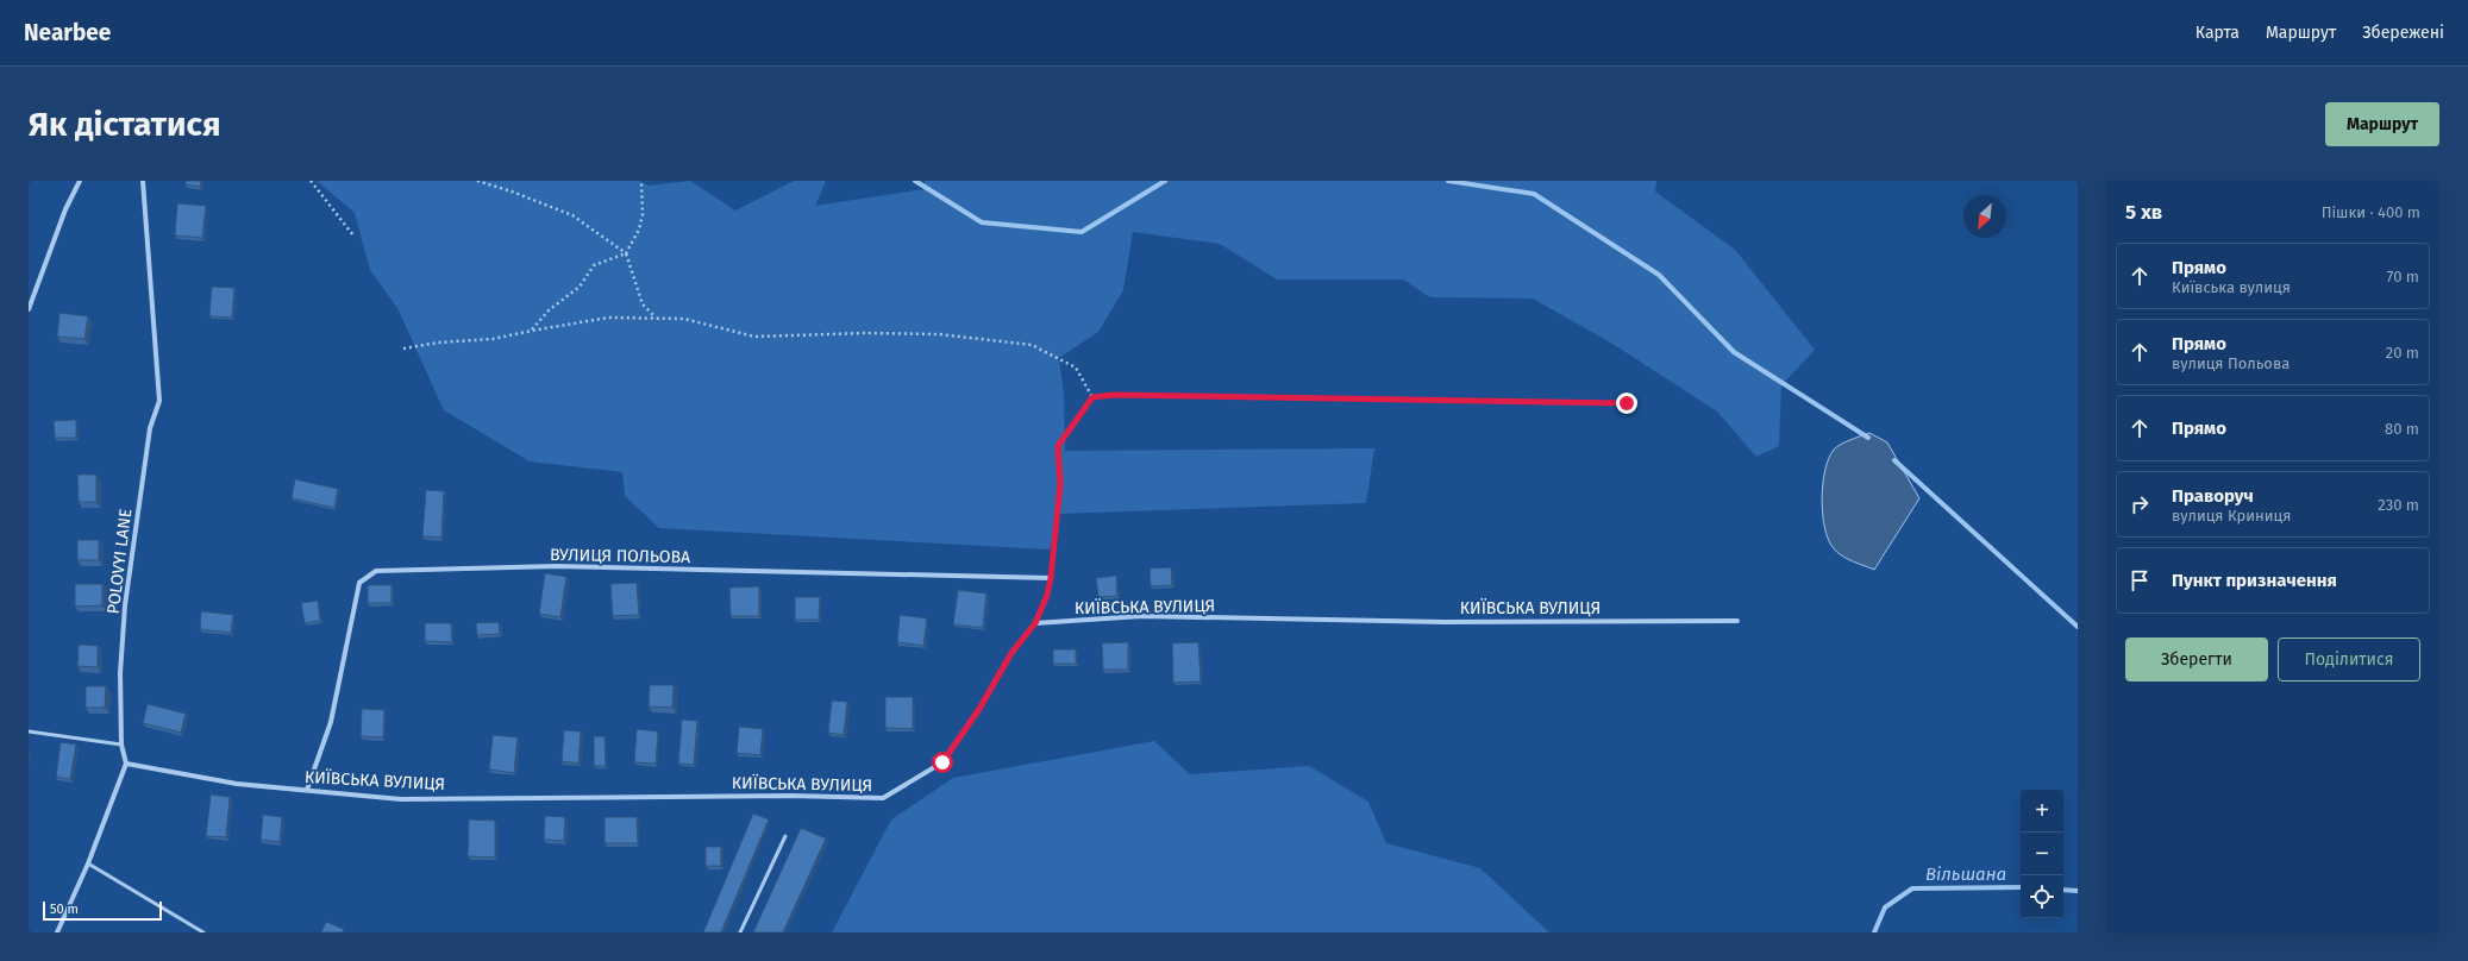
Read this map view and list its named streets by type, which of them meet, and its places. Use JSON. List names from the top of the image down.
{
  "streets": {
    "street": ["ВУЛИЦЯ ПОЛЬОВА", "POLOVYI LANE", "КИЇВСЬКА ВУЛИЦЯ"]
  },
  "crossings": [
    ["ВУЛИЦЯ ПОЛЬОВА", "КИЇВСЬКА ВУЛИЦЯ"],
    ["POLOVYI LANE", "КИЇВСЬКА ВУЛИЦЯ"]
  ],
  "water": ["Вільшана"],
  "scale_bar": "50 m",
  "north": "bottom left",
  "page": {
    "header": "Nearbee",
    "nav": ["Карта", "Маршрут", "Збережені"],
    "buttons": [
      "Маршрут",
      ["Зберегти", "Поділитися"]
    ],
    "title": "Як дістатися",
    "heading": ["5 хв", "Пішки · 400 m"],
    "list": [
      ["Прямо", "Київська вулиця", "70 m"],
      ["Прямо", "вулиця Польова", "20 m"],
      ["Прямо", "80 m"],
      ["Праворуч", "вулиця Криниця", "230 m"],
      "Пункт призначення"
    ],
    "map_buttons": ["+", "−"],
    "scale": "50 m"
  }
}
